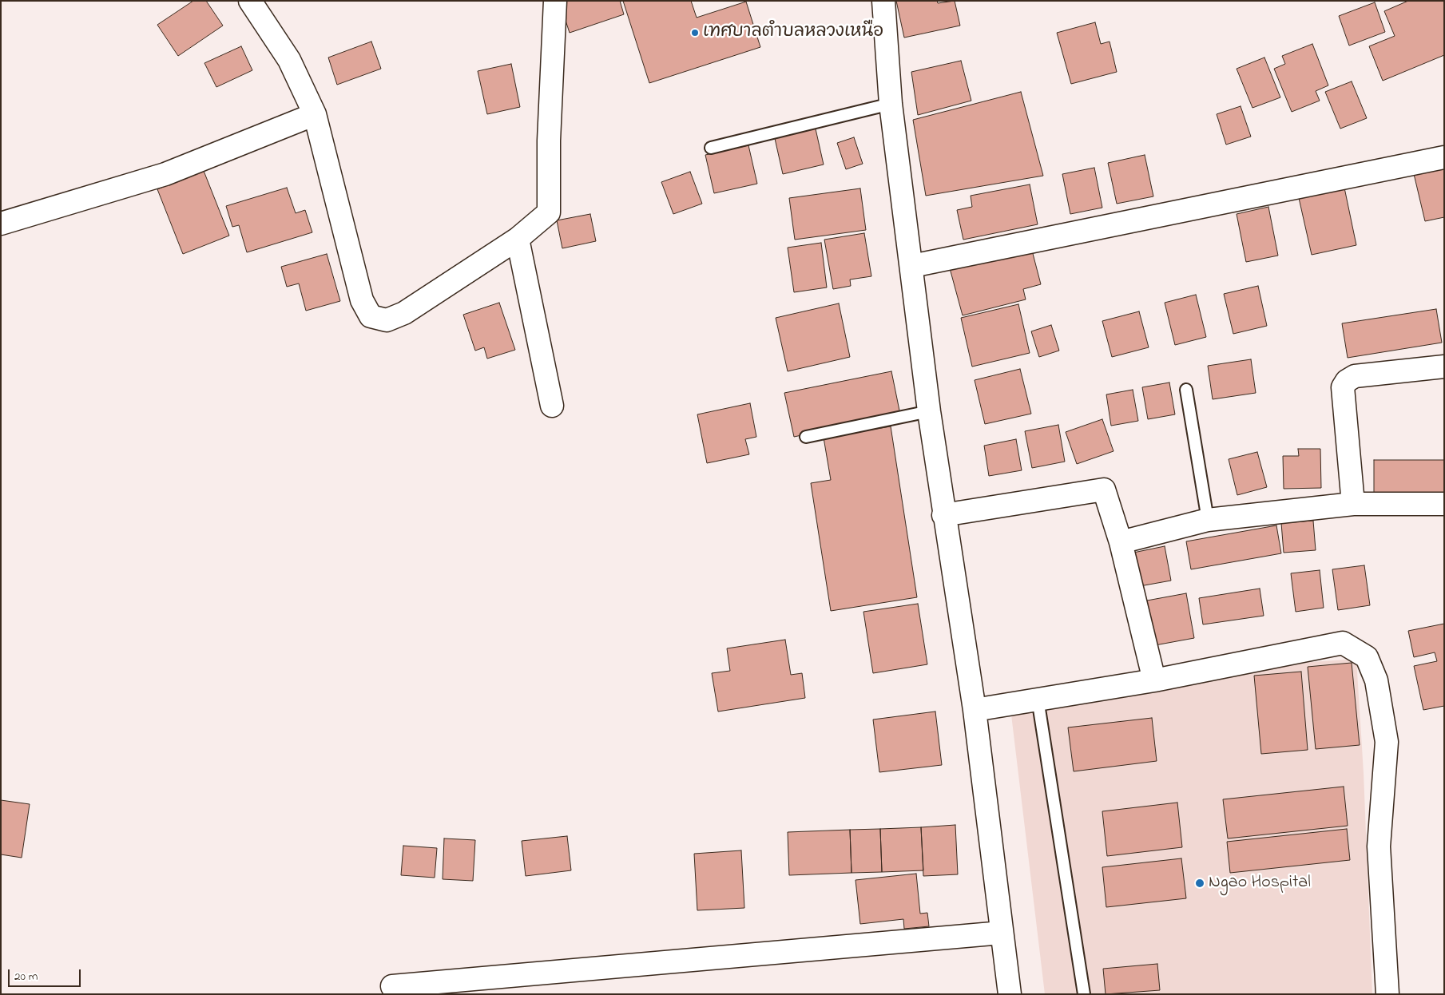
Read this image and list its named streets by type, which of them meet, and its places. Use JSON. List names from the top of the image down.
{
  "places": ["เทศบาลตำบลหลวงเหนือ", "Ngao Hospital"],
  "scale_bar": "20 m"
}
